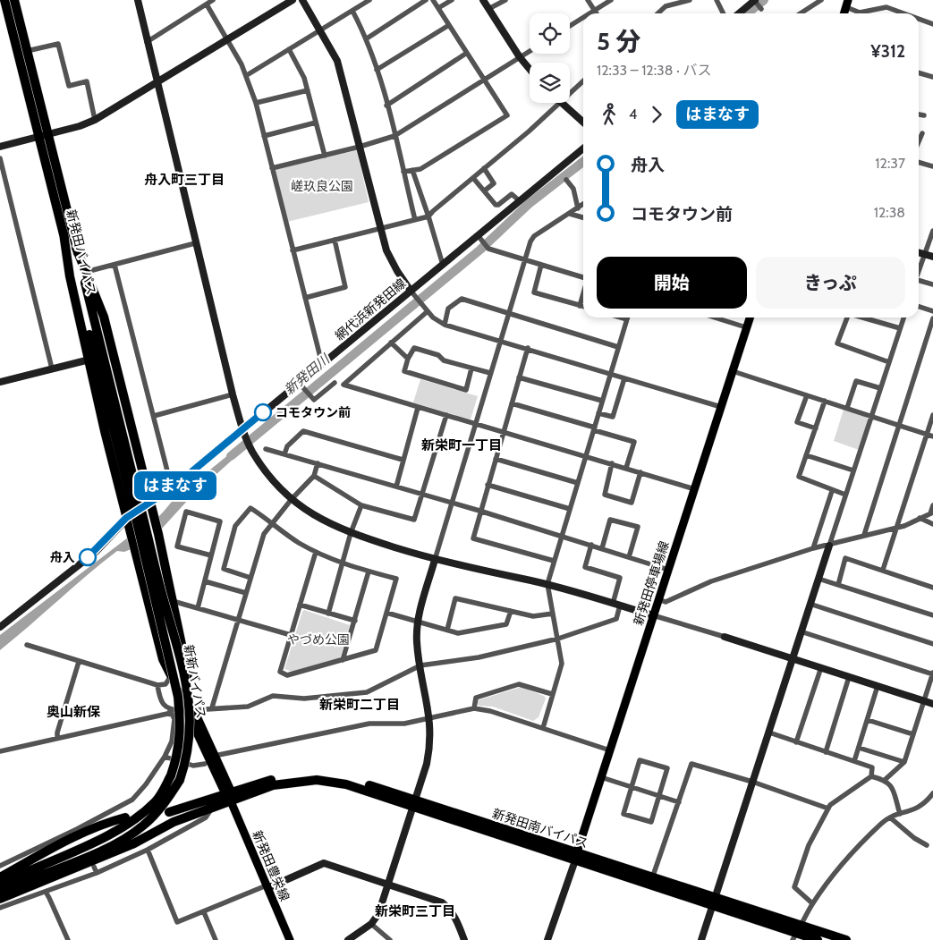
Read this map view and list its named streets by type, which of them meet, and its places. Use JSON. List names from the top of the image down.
{
  "streets": {
    "highway": ["新発田バイパス", "新新バイパス", "新発田南バイパス"],
    "main road": ["新発田停車場線", "新発田豊栄線"],
    "street": ["網代浜新発田線"]
  },
  "crossings": [
    ["新発田バイパス", "網代浜新発田線"],
    ["新発田バイパス", "新新バイパス"],
    ["網代浜新発田線", "新新バイパス"],
    ["新発田停車場線", "新発田南バイパス"],
    ["新発田南バイパス", "新発田豊栄線"]
  ],
  "districts": [
    "舟入町三丁目",
    "新栄町一丁目",
    "新栄町二丁目",
    "奥山新保",
    "新栄町三丁目"
  ],
  "water": ["新発田川"],
  "parks": ["嵯玖良公園", "やづめ公園"],
  "places": ["コモタウン前", "舟入"],
  "lines": ["bus line はまなす"],
  "page": {
    "on_map": "はまなす",
    "heading": ["5 分", "12:33 – 12:38 · バス", "¥312"],
    "legs": ["4", "はまなす"],
    "list": [
      {
        "name": "舟入",
        "value": "12:37"
      },
      {
        "name": "コモタウン前",
        "value": "12:38"
      }
    ],
    "buttons": ["開始", "きっぷ"]
  }
}
